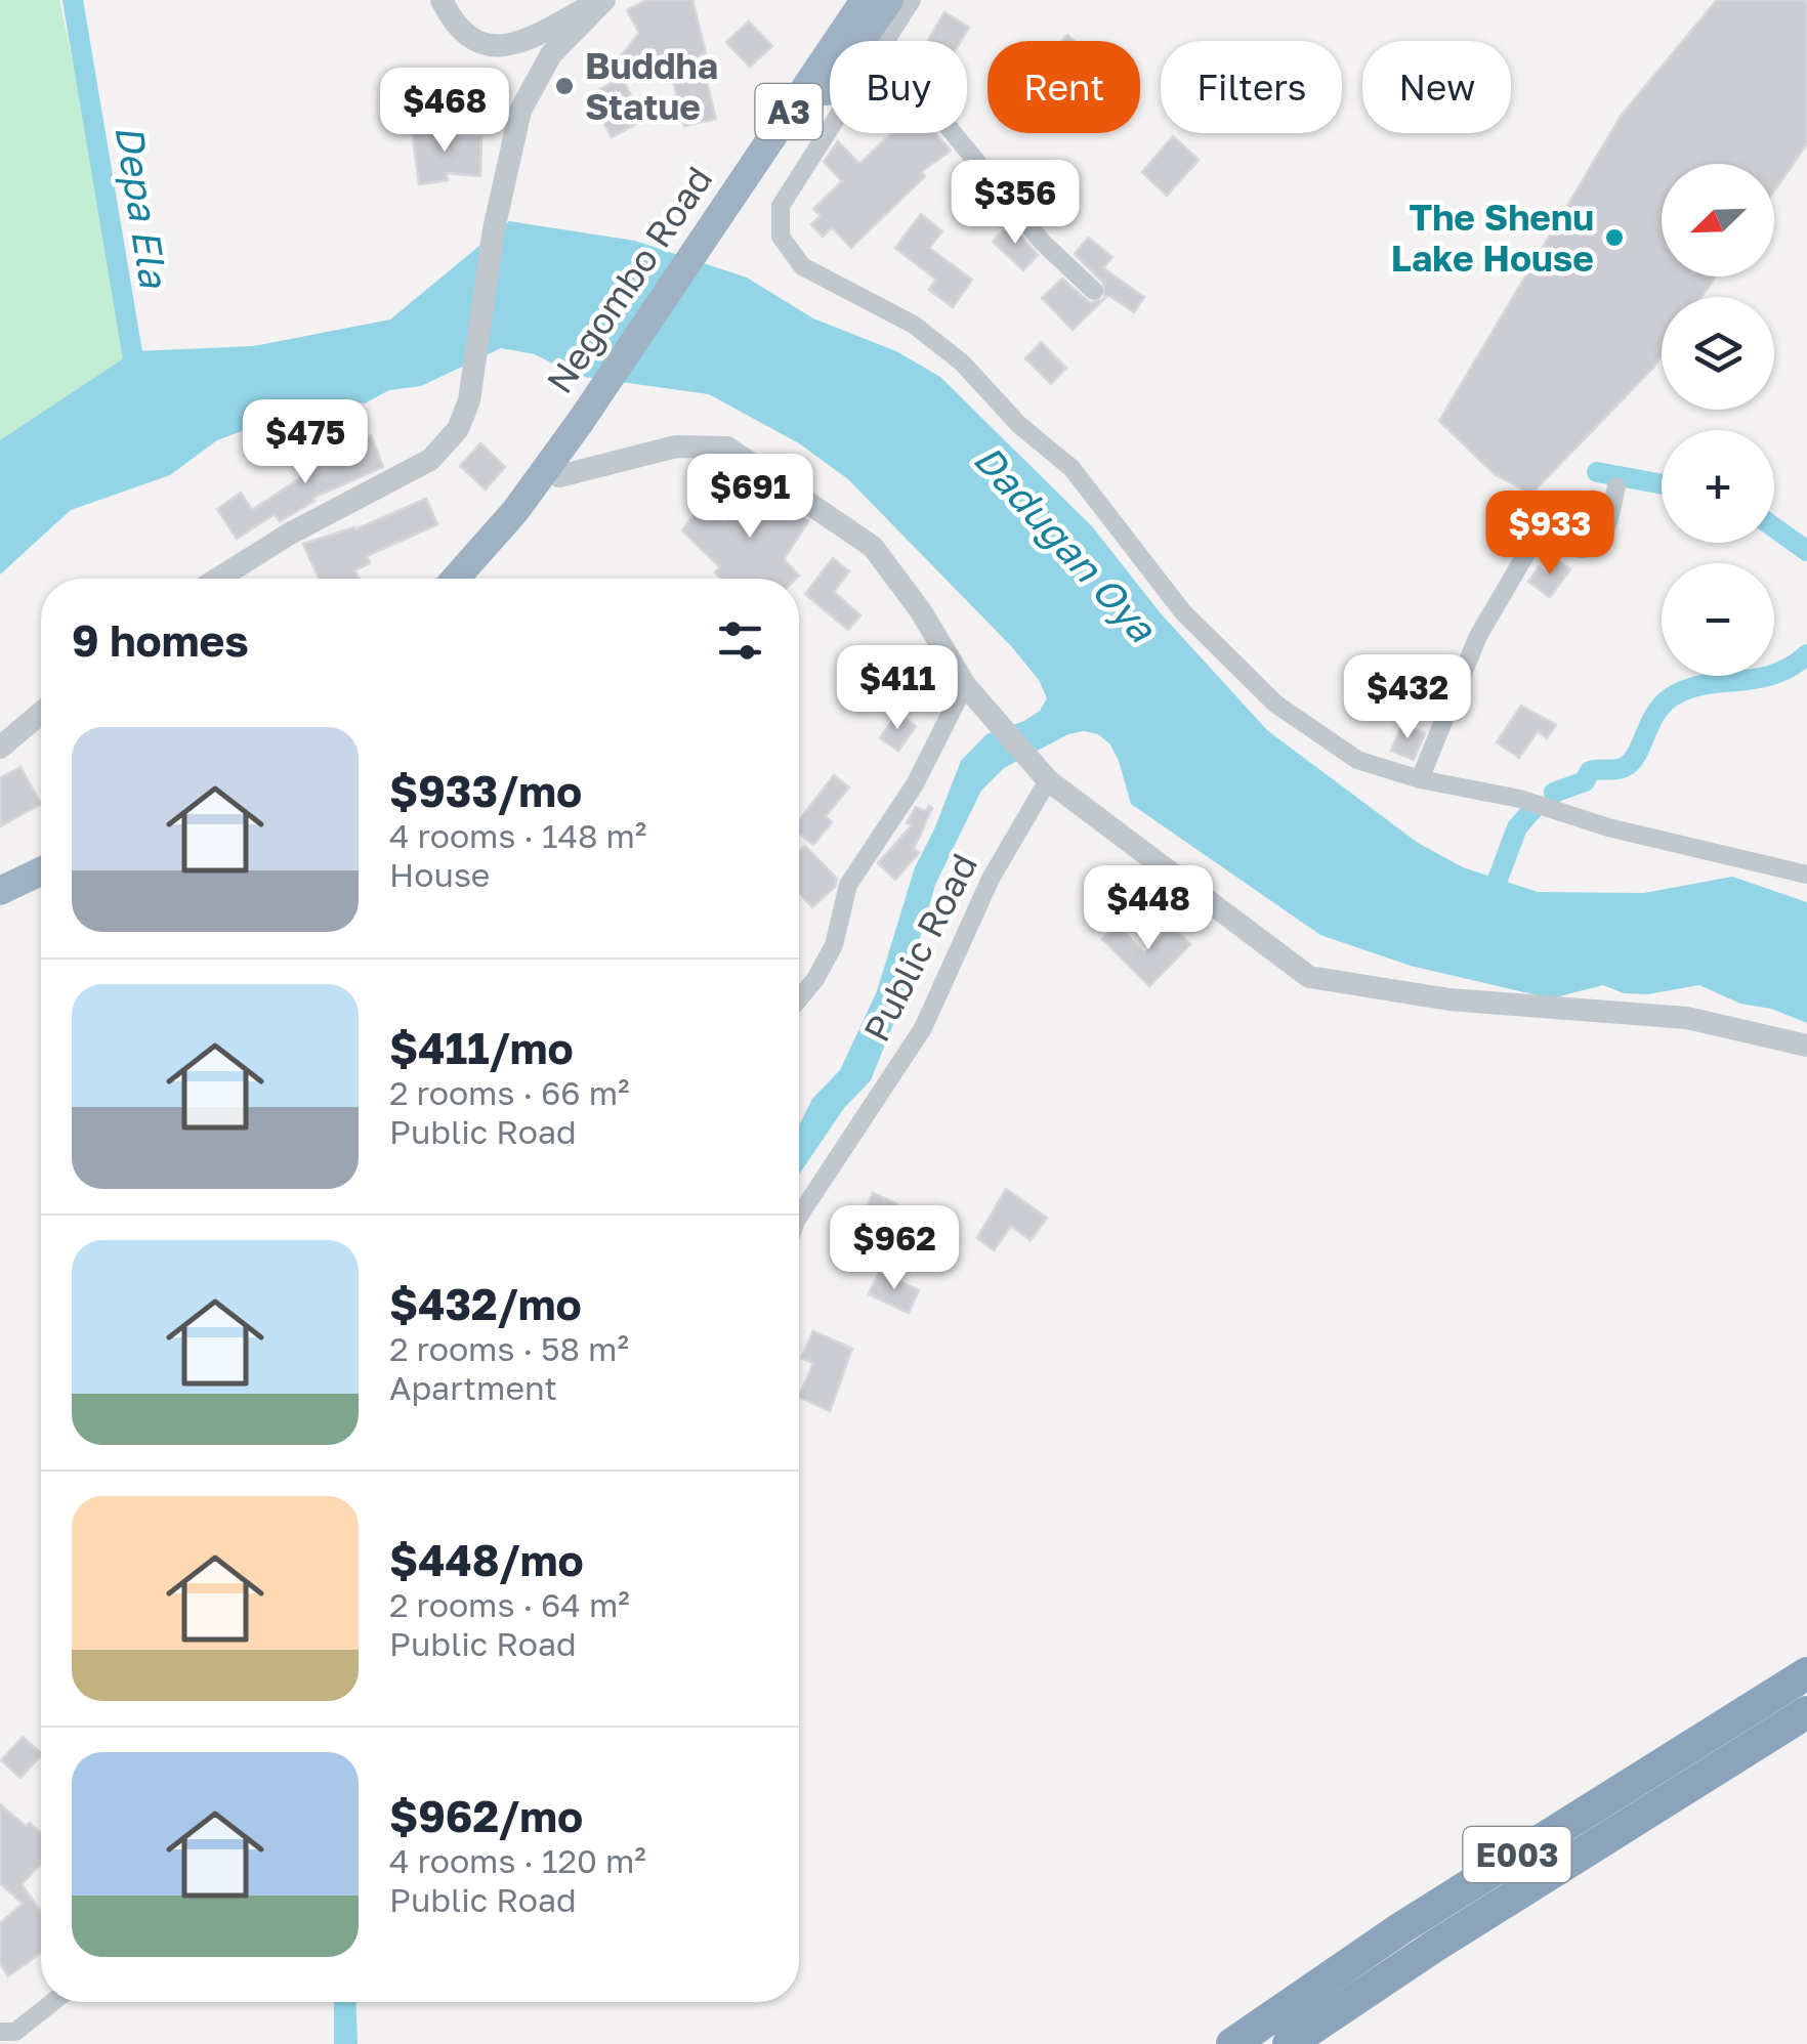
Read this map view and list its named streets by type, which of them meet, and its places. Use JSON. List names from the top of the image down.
{
  "streets": {
    "highway": ["A3", "Negombo Road", "E003"],
    "street": ["Public Road"]
  },
  "water": ["Depa Ela", "Dadugan Oya"],
  "places": ["Buddha Statue", "The Shenu Lake House"],
  "north": "bottom left",
  "page": {
    "chip": [
      "Buy",
      "Rent",
      "Filters",
      "New"
    ],
    "price": [
      "$468",
      "$356",
      "$475",
      "$691",
      "$933",
      "$411",
      "$432",
      "$448",
      "$962"
    ],
    "map_buttons": ["+", "−"],
    "heading": "9 homes",
    "list": [
      {
        "name": "$933/mo",
        "note": "4 rooms · 148 m² · House"
      },
      {
        "name": "$411/mo",
        "note": "2 rooms · 66 m² · Public Road"
      },
      {
        "name": "$432/mo",
        "note": "2 rooms · 58 m² · Apartment"
      },
      {
        "name": "$448/mo",
        "note": "2 rooms · 64 m² · Public Road"
      },
      {
        "name": "$962/mo",
        "note": "4 rooms · 120 m² · Public Road"
      }
    ]
  }
}
